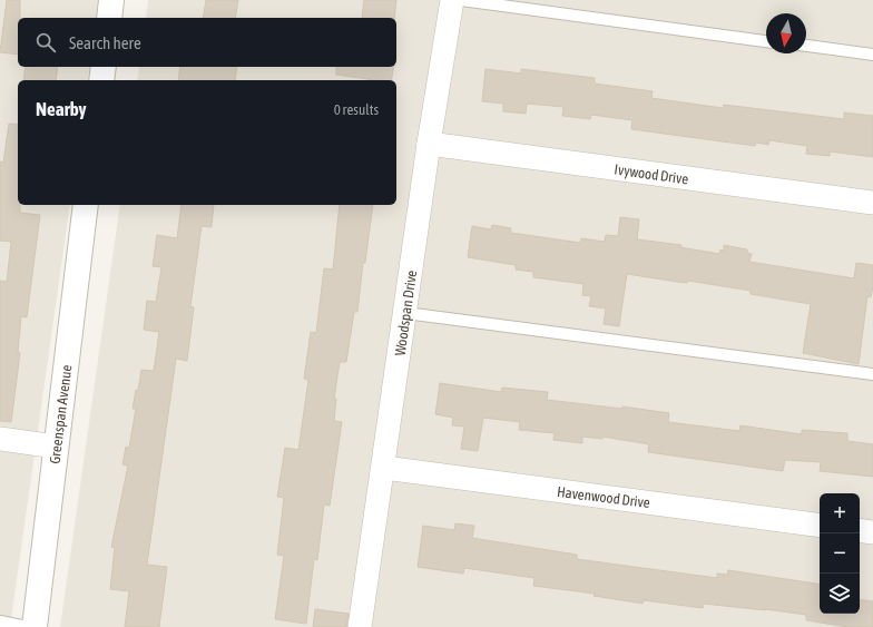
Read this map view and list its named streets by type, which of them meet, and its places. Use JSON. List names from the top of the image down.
{
  "streets": {
    "street": [
      "Ivywood Drive",
      "Woodspan Drive",
      "Greenspan Avenue",
      "Havenwood Drive"
    ]
  },
  "crossings": [
    ["Ivywood Drive", "Woodspan Drive"],
    ["Woodspan Drive", "Havenwood Drive"]
  ],
  "north": "bottom",
  "page": {
    "search": "Search here",
    "heading": ["Nearby", "0 results"],
    "map_buttons": ["+", "−"]
  }
}
